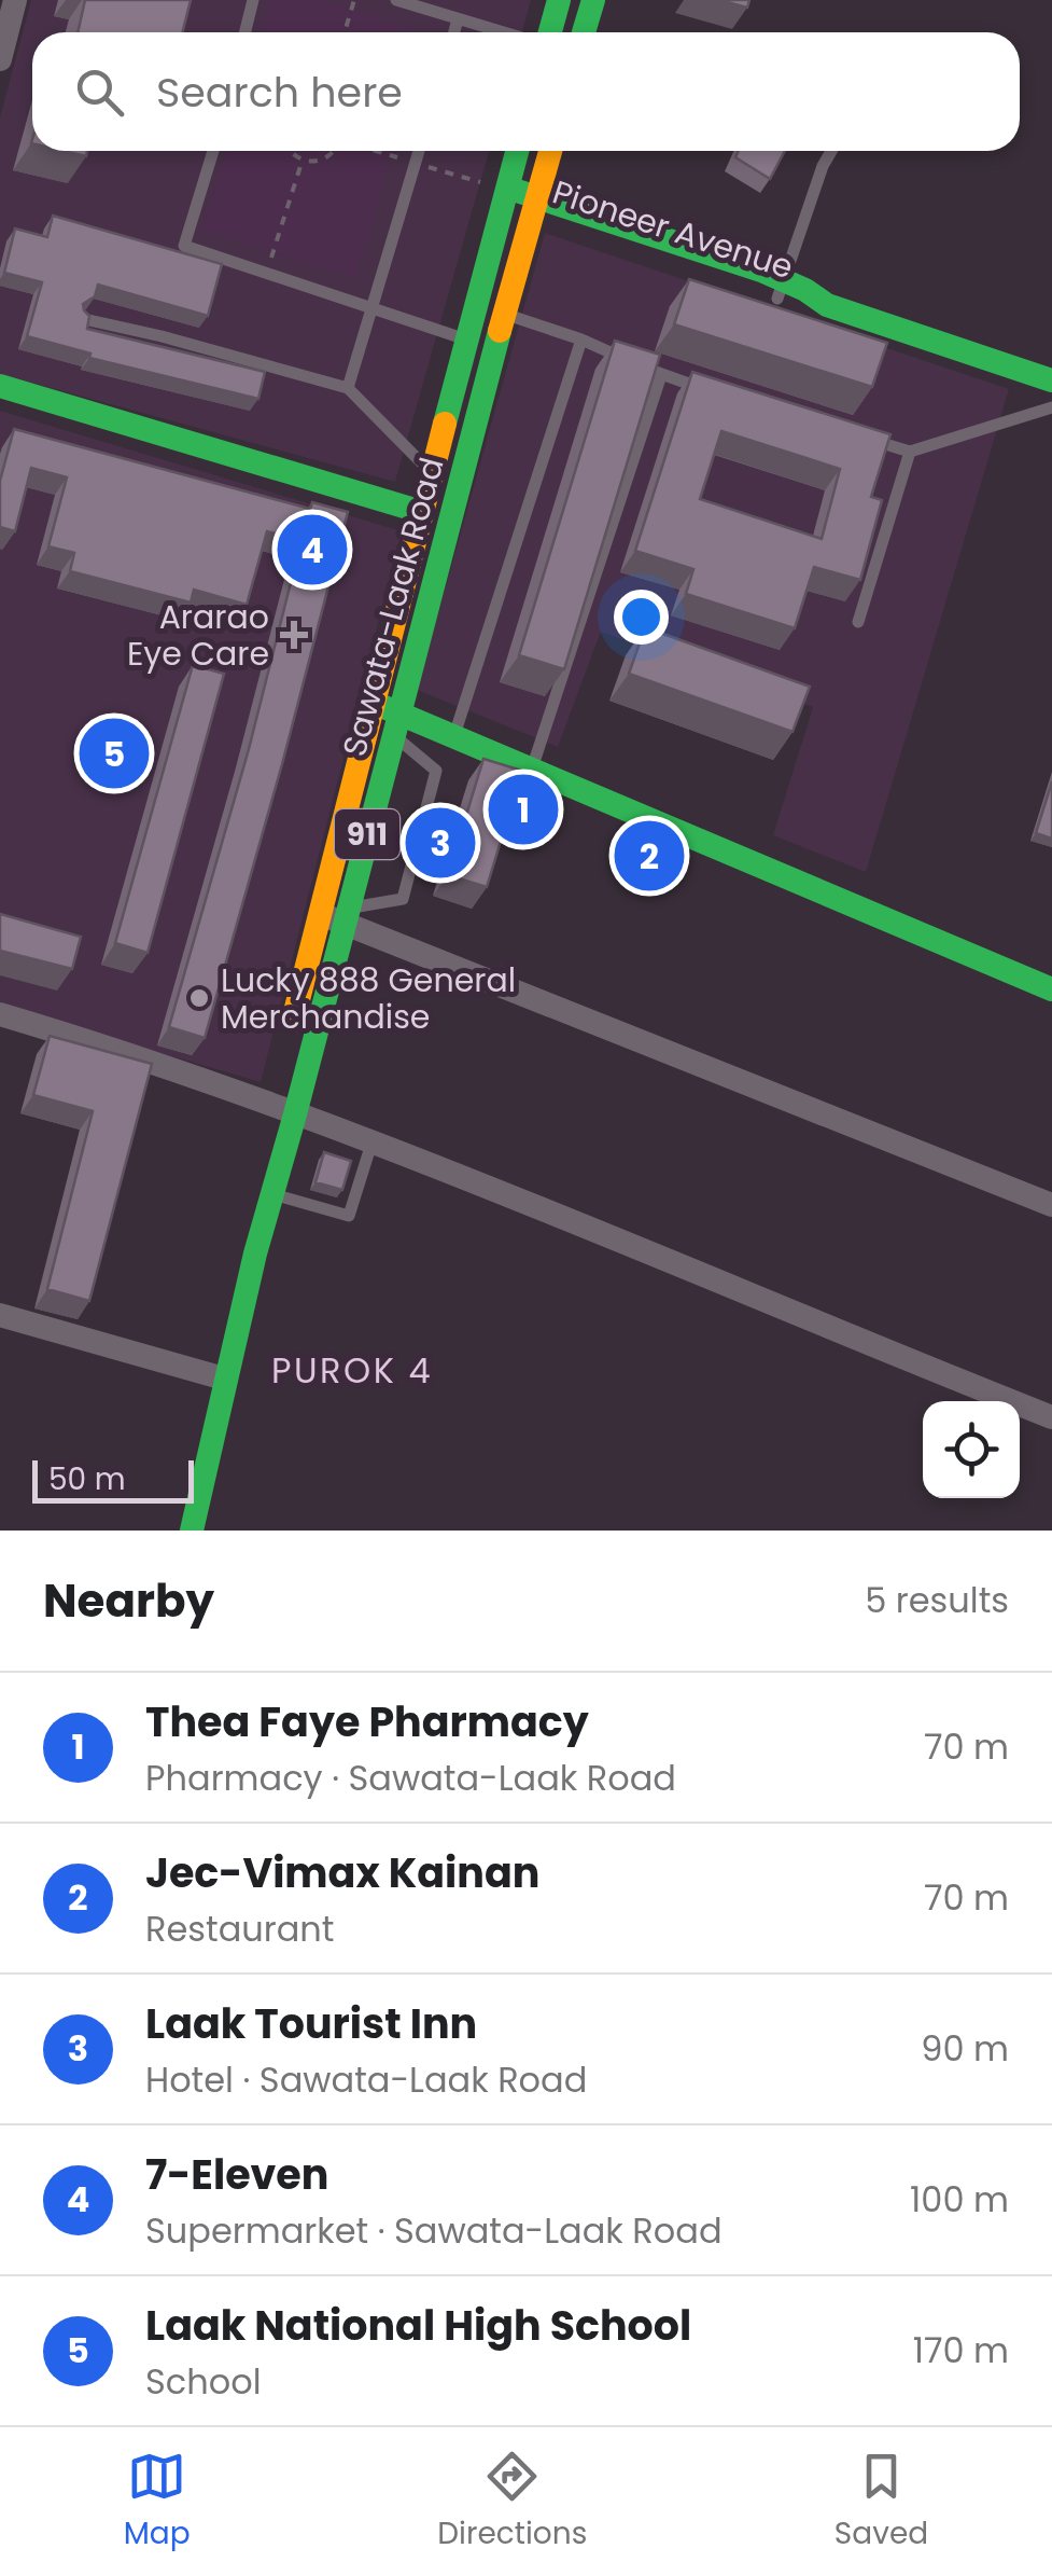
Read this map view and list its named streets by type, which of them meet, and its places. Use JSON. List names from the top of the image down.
{
  "streets": {
    "main road": ["Pioneer Avenue", "Sawata-Laak Road", "911"]
  },
  "crossings": [
    ["Pioneer Avenue", "Sawata-Laak Road"]
  ],
  "districts": ["PUROK 4"],
  "places": {
    "health": ["Ararao Eye Care"],
    "other": ["Lucky 888 General Merchandise"]
  },
  "scale_bar": "50 m",
  "page": {
    "search": "Search here",
    "pins": [
      "4",
      "5",
      "1",
      "3",
      "2"
    ],
    "scale": "50 m",
    "heading": ["Nearby", "5 results"],
    "list": [
      {
        "mark": "1",
        "name": "Thea Faye Pharmacy",
        "note": "Pharmacy · Sawata-Laak Road",
        "value": "70 m"
      },
      {
        "mark": "2",
        "name": "Jec-Vimax Kainan",
        "note": "Restaurant",
        "value": "70 m"
      },
      {
        "mark": "3",
        "name": "Laak Tourist Inn",
        "note": "Hotel · Sawata-Laak Road",
        "value": "90 m"
      },
      {
        "mark": "4",
        "name": "7-Eleven",
        "note": "Supermarket · Sawata-Laak Road",
        "value": "100 m"
      },
      {
        "mark": "5",
        "name": "Laak National High School",
        "note": "School",
        "value": "170 m"
      }
    ],
    "nav": ["Map", "Directions", "Saved"]
  }
}
